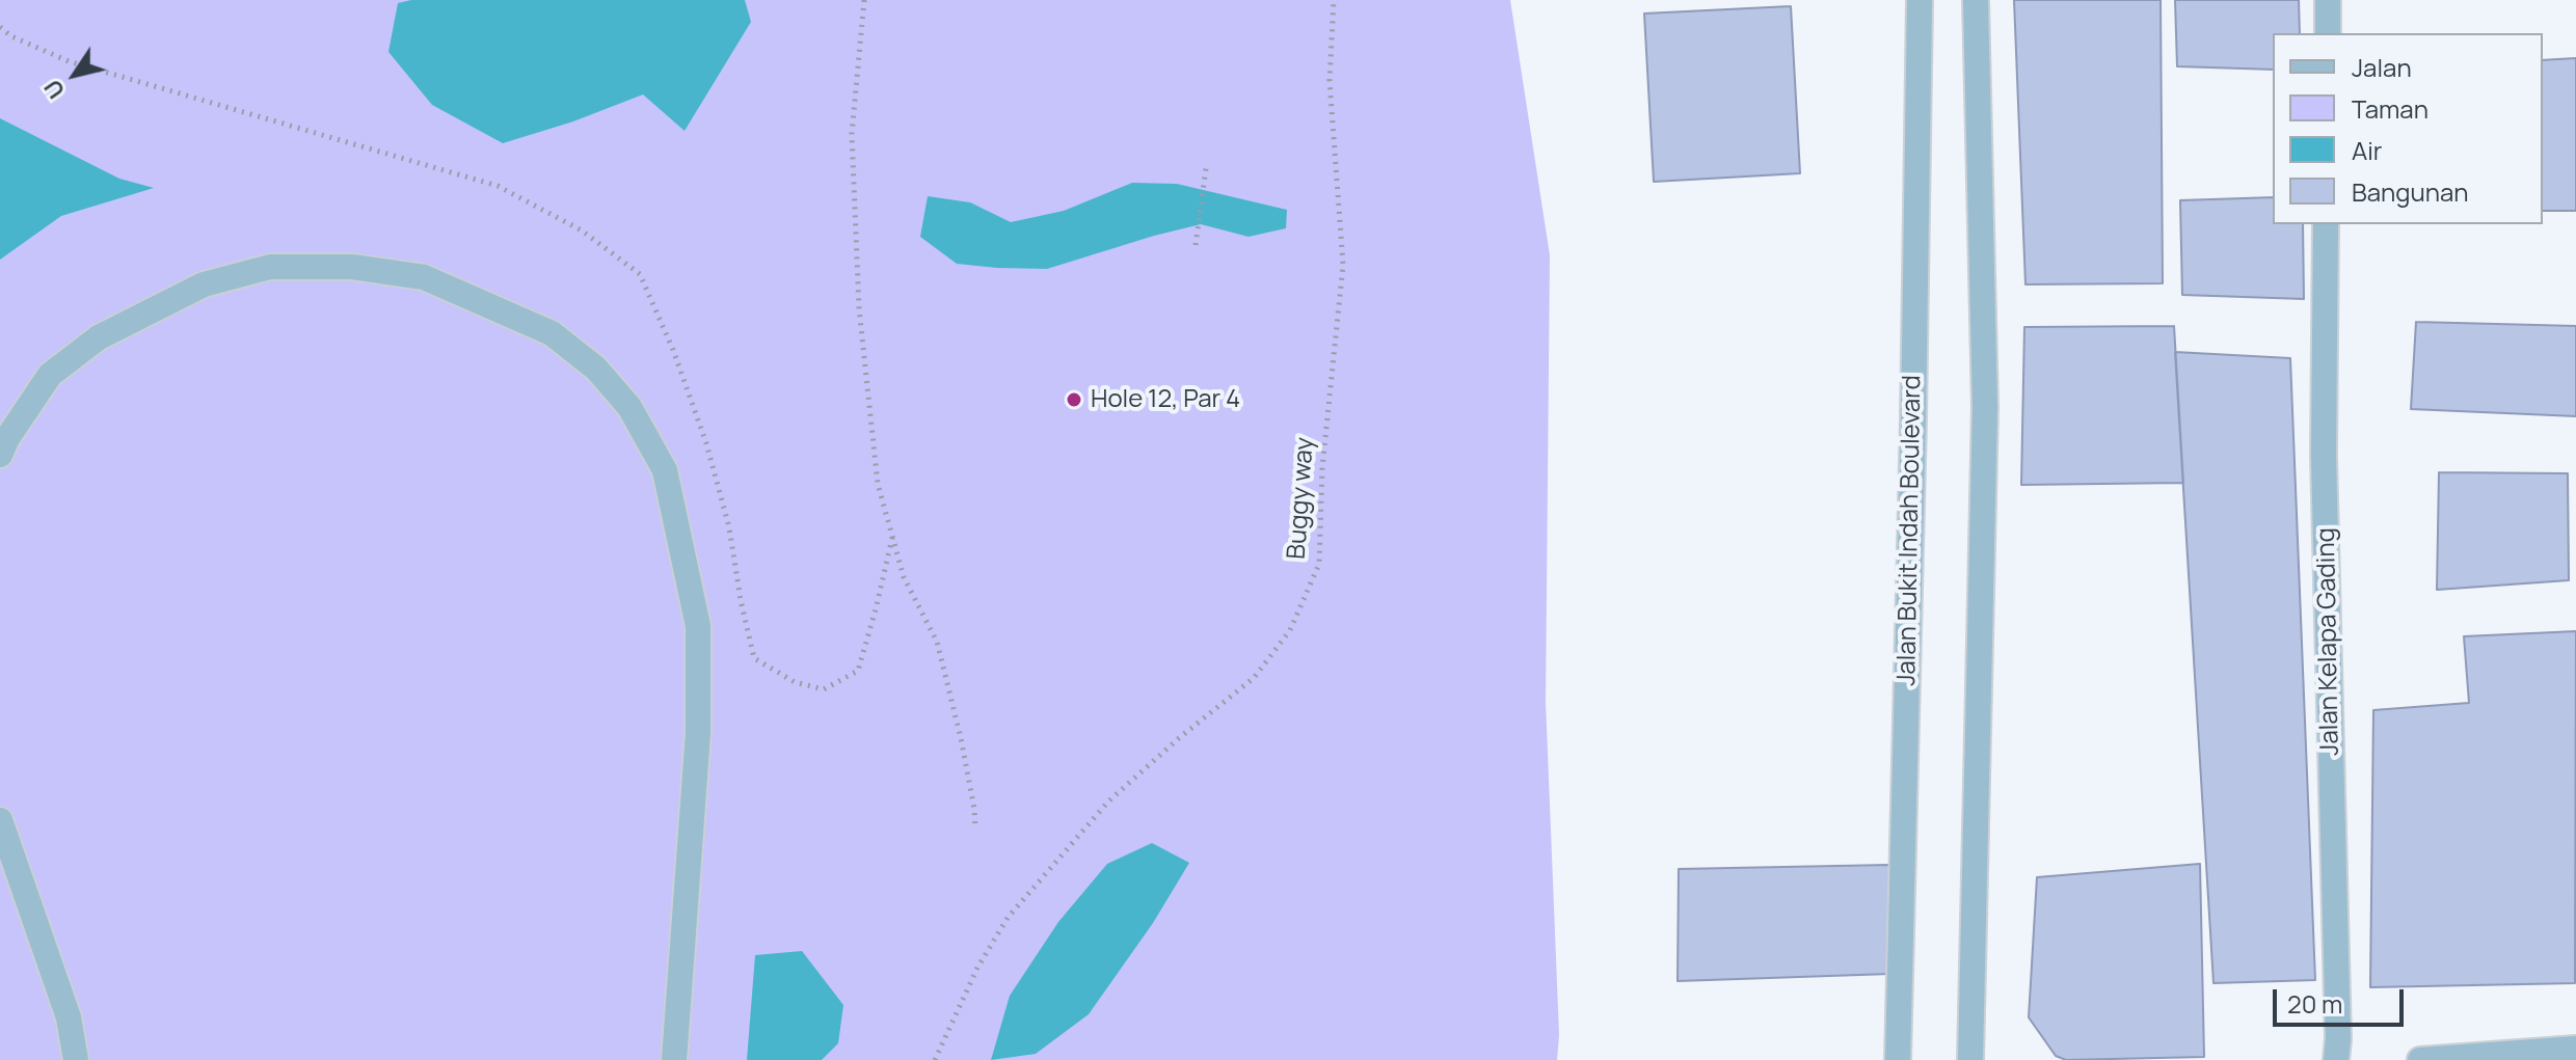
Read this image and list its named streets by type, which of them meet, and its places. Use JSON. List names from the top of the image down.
{
  "streets": {
    "street": ["Jalan Bukit Indah Boulevard", "Jalan Kelapa Gading"],
    "path": ["Buggy way"]
  },
  "places": ["Hole 12, Par 4"],
  "legend": [
    "Jalan",
    "Taman",
    "Air",
    "Bangunan"
  ],
  "scale_bar": "20 m",
  "north": "bottom left"
}
